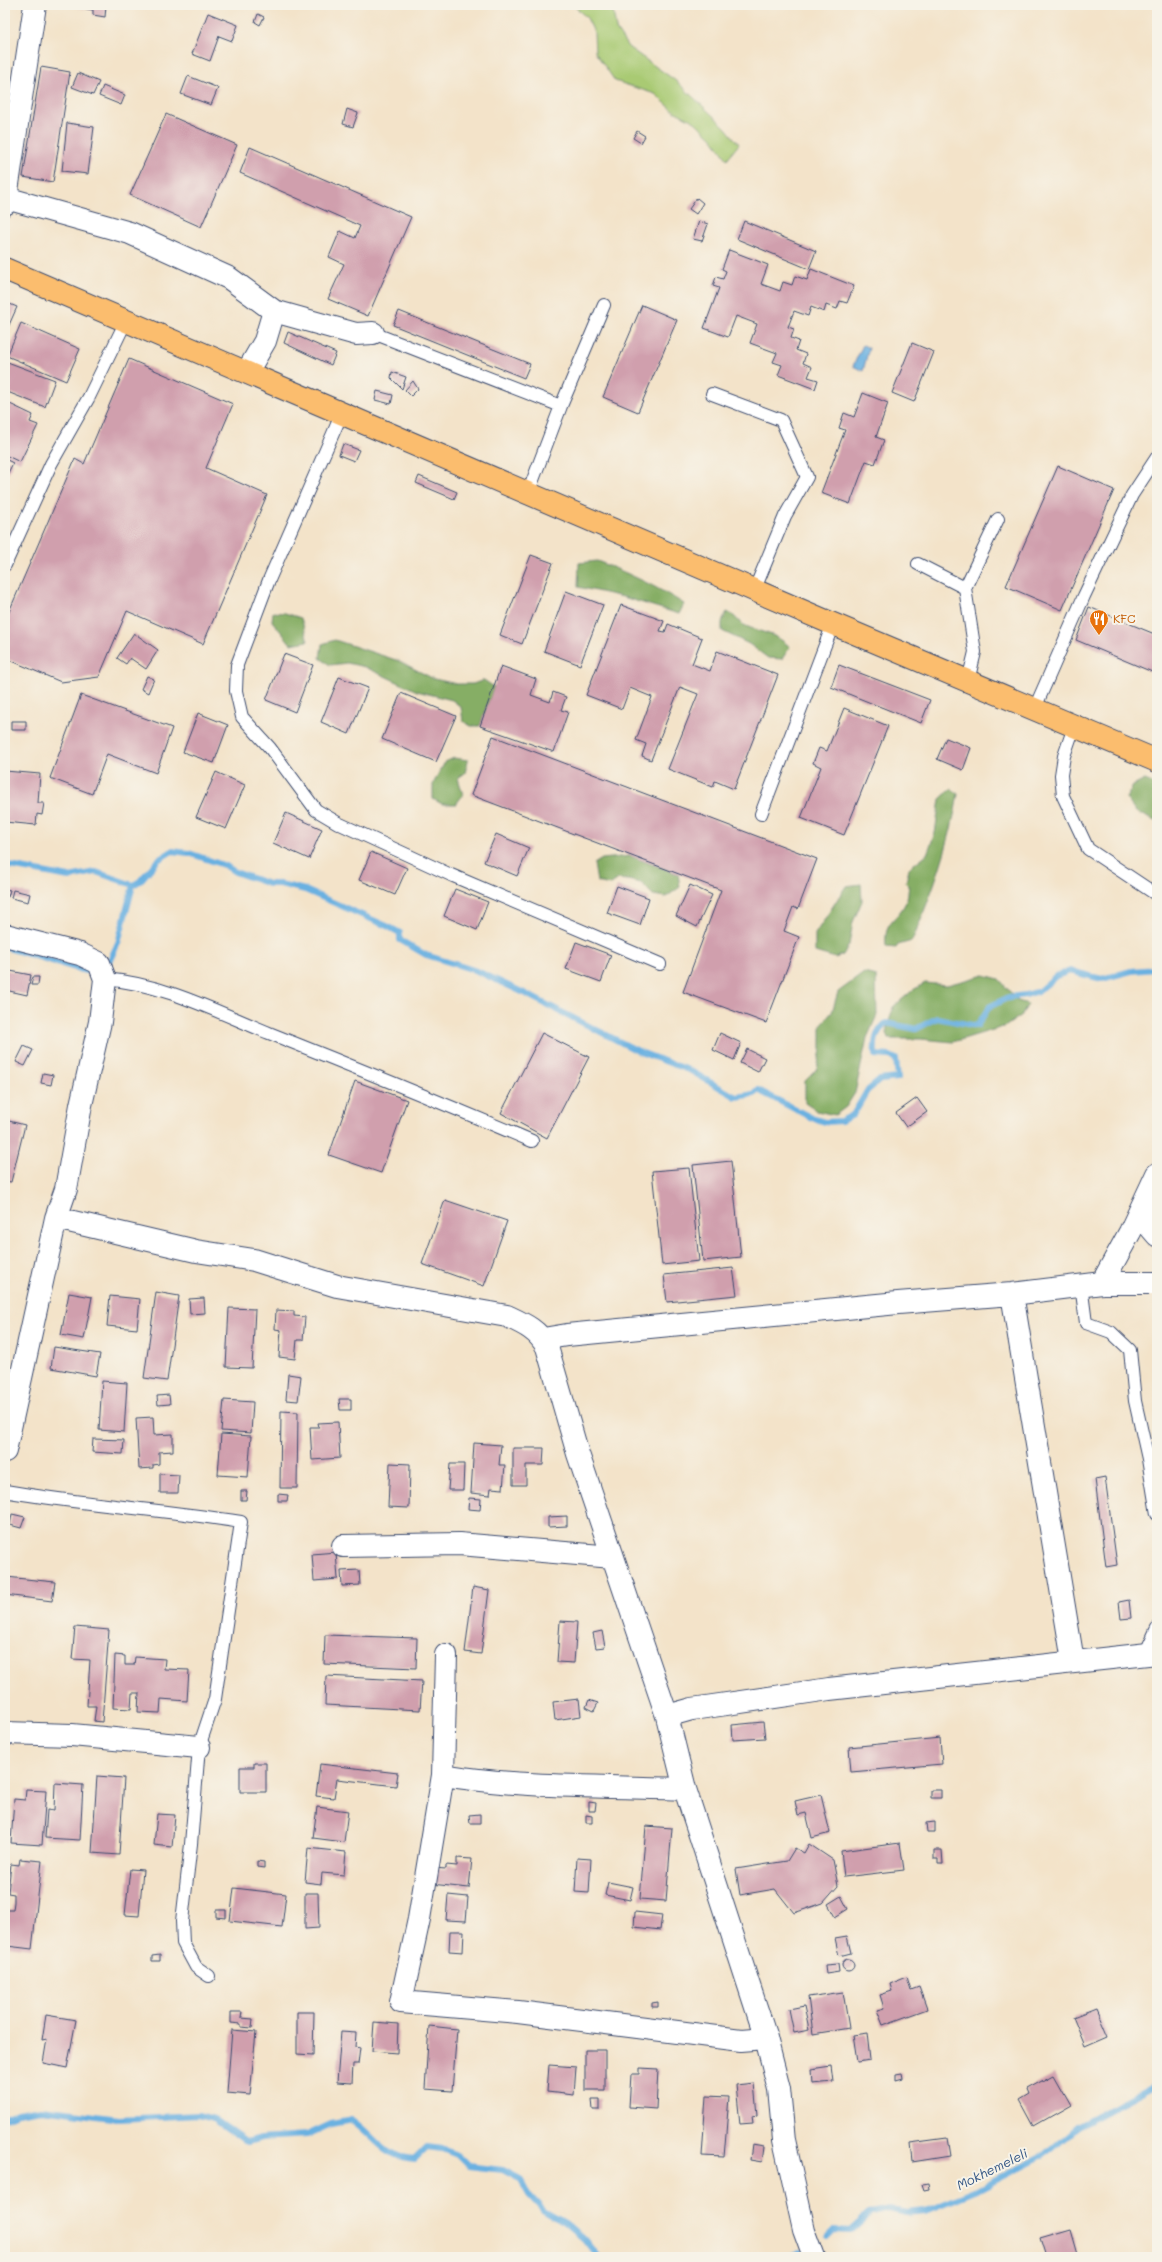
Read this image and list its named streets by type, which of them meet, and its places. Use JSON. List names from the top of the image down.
{
  "water": ["Mokhemeleli"],
  "places": {
    "restaurant": ["KFC"]
  }
}
